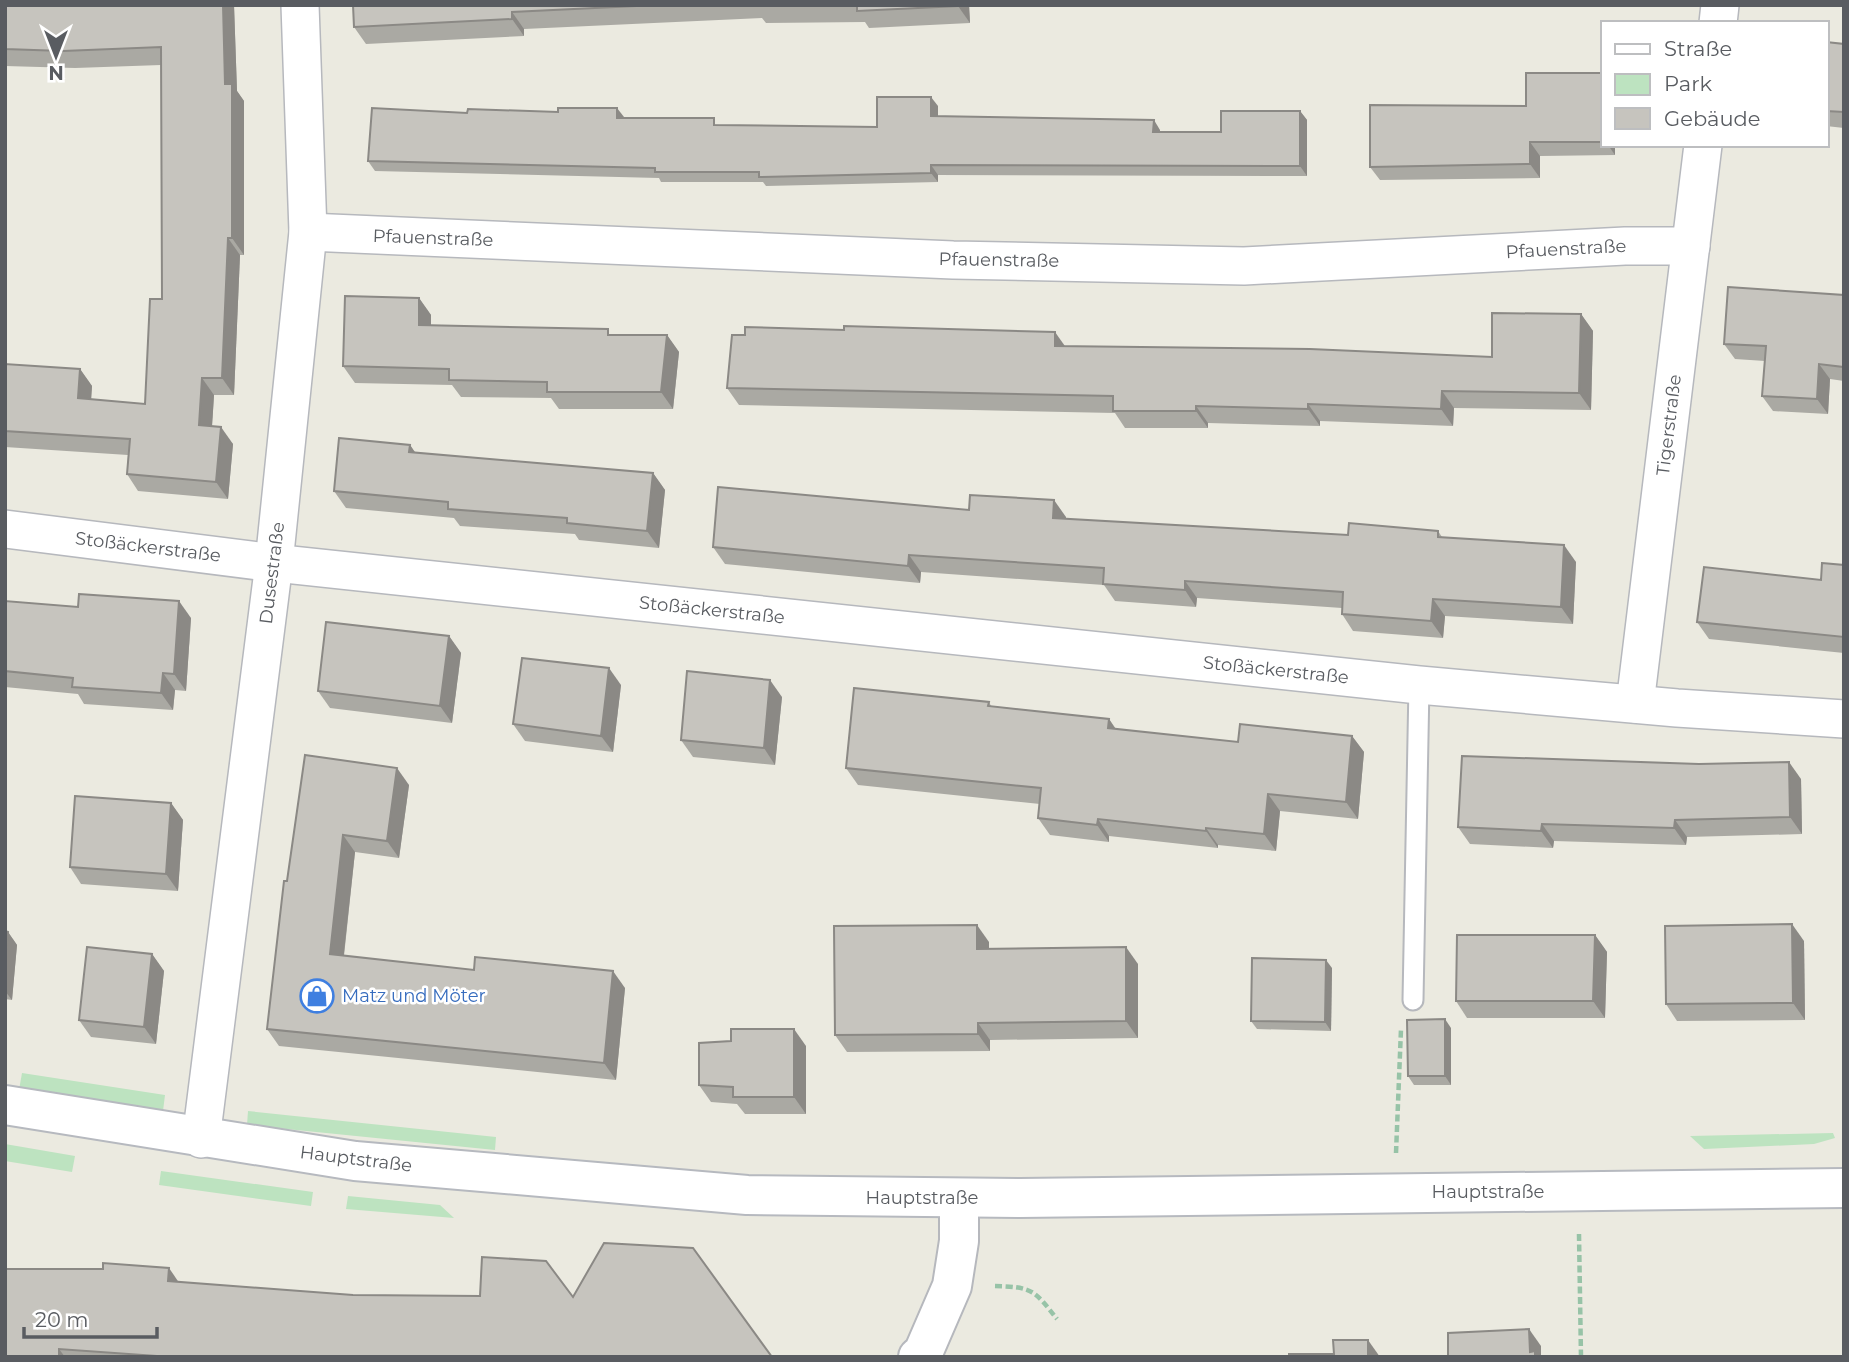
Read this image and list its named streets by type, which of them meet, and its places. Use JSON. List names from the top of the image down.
{
  "streets": {
    "main road": ["Hauptstraße"],
    "street": [
      "Pfauenstraße",
      "Tigerstraße",
      "Stoßäckerstraße",
      "Dusestraße"
    ]
  },
  "crossings": [
    ["Pfauenstraße", "Tigerstraße"],
    ["Pfauenstraße", "Dusestraße"],
    ["Tigerstraße", "Stoßäckerstraße"],
    ["Stoßäckerstraße", "Dusestraße"],
    ["Dusestraße", "Hauptstraße"]
  ],
  "places": {
    "shop": ["Matz und Möter"]
  },
  "legend": ["Straße", "Park", "Gebäude"],
  "scale_bar": "20 m",
  "north": "bottom"
}
